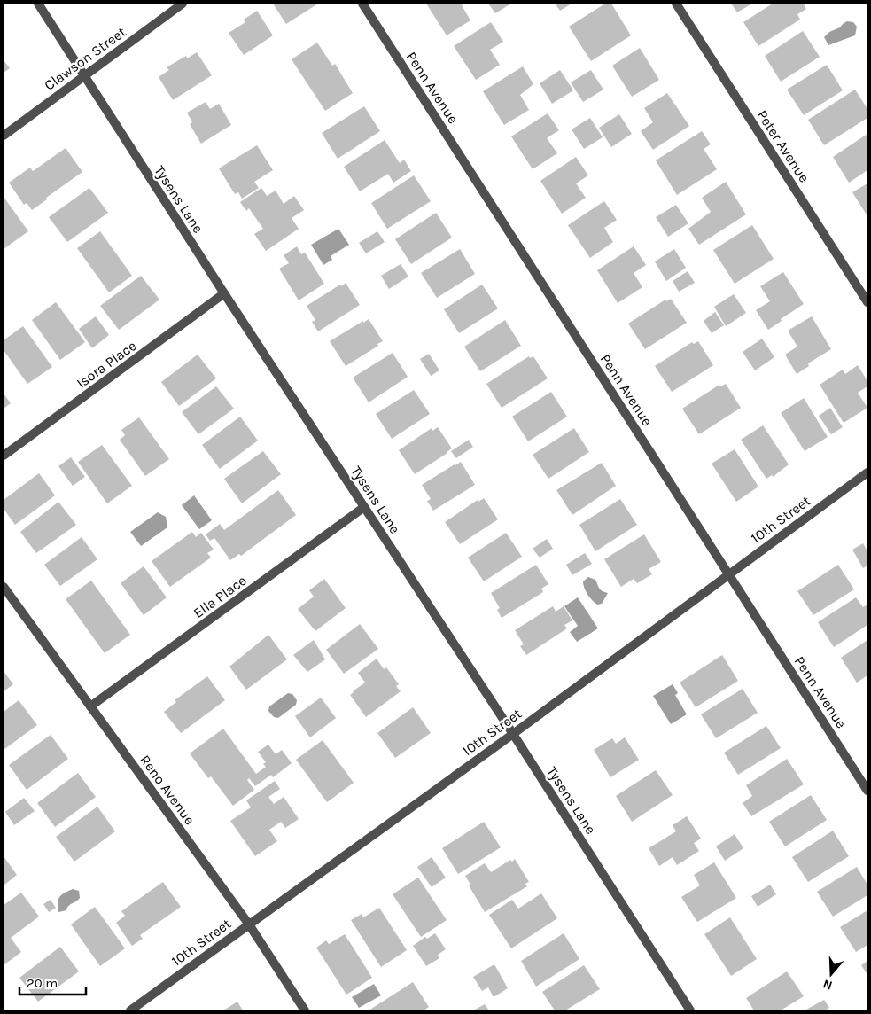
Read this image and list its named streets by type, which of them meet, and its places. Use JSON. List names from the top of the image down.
{
  "streets": {
    "street": [
      "Clawson Street",
      "Penn Avenue",
      "Peter Avenue",
      "Tysens Lane",
      "Isora Place",
      "10th Street",
      "Ella Place",
      "Reno Avenue"
    ]
  },
  "crossings": [
    ["Clawson Street", "Tysens Lane"],
    ["Penn Avenue", "10th Street"],
    ["Tysens Lane", "Isora Place"],
    ["Tysens Lane", "10th Street"],
    ["Tysens Lane", "Ella Place"],
    ["10th Street", "Reno Avenue"],
    ["Ella Place", "Reno Avenue"]
  ],
  "scale_bar": "20 m",
  "north": "bottom"
}
